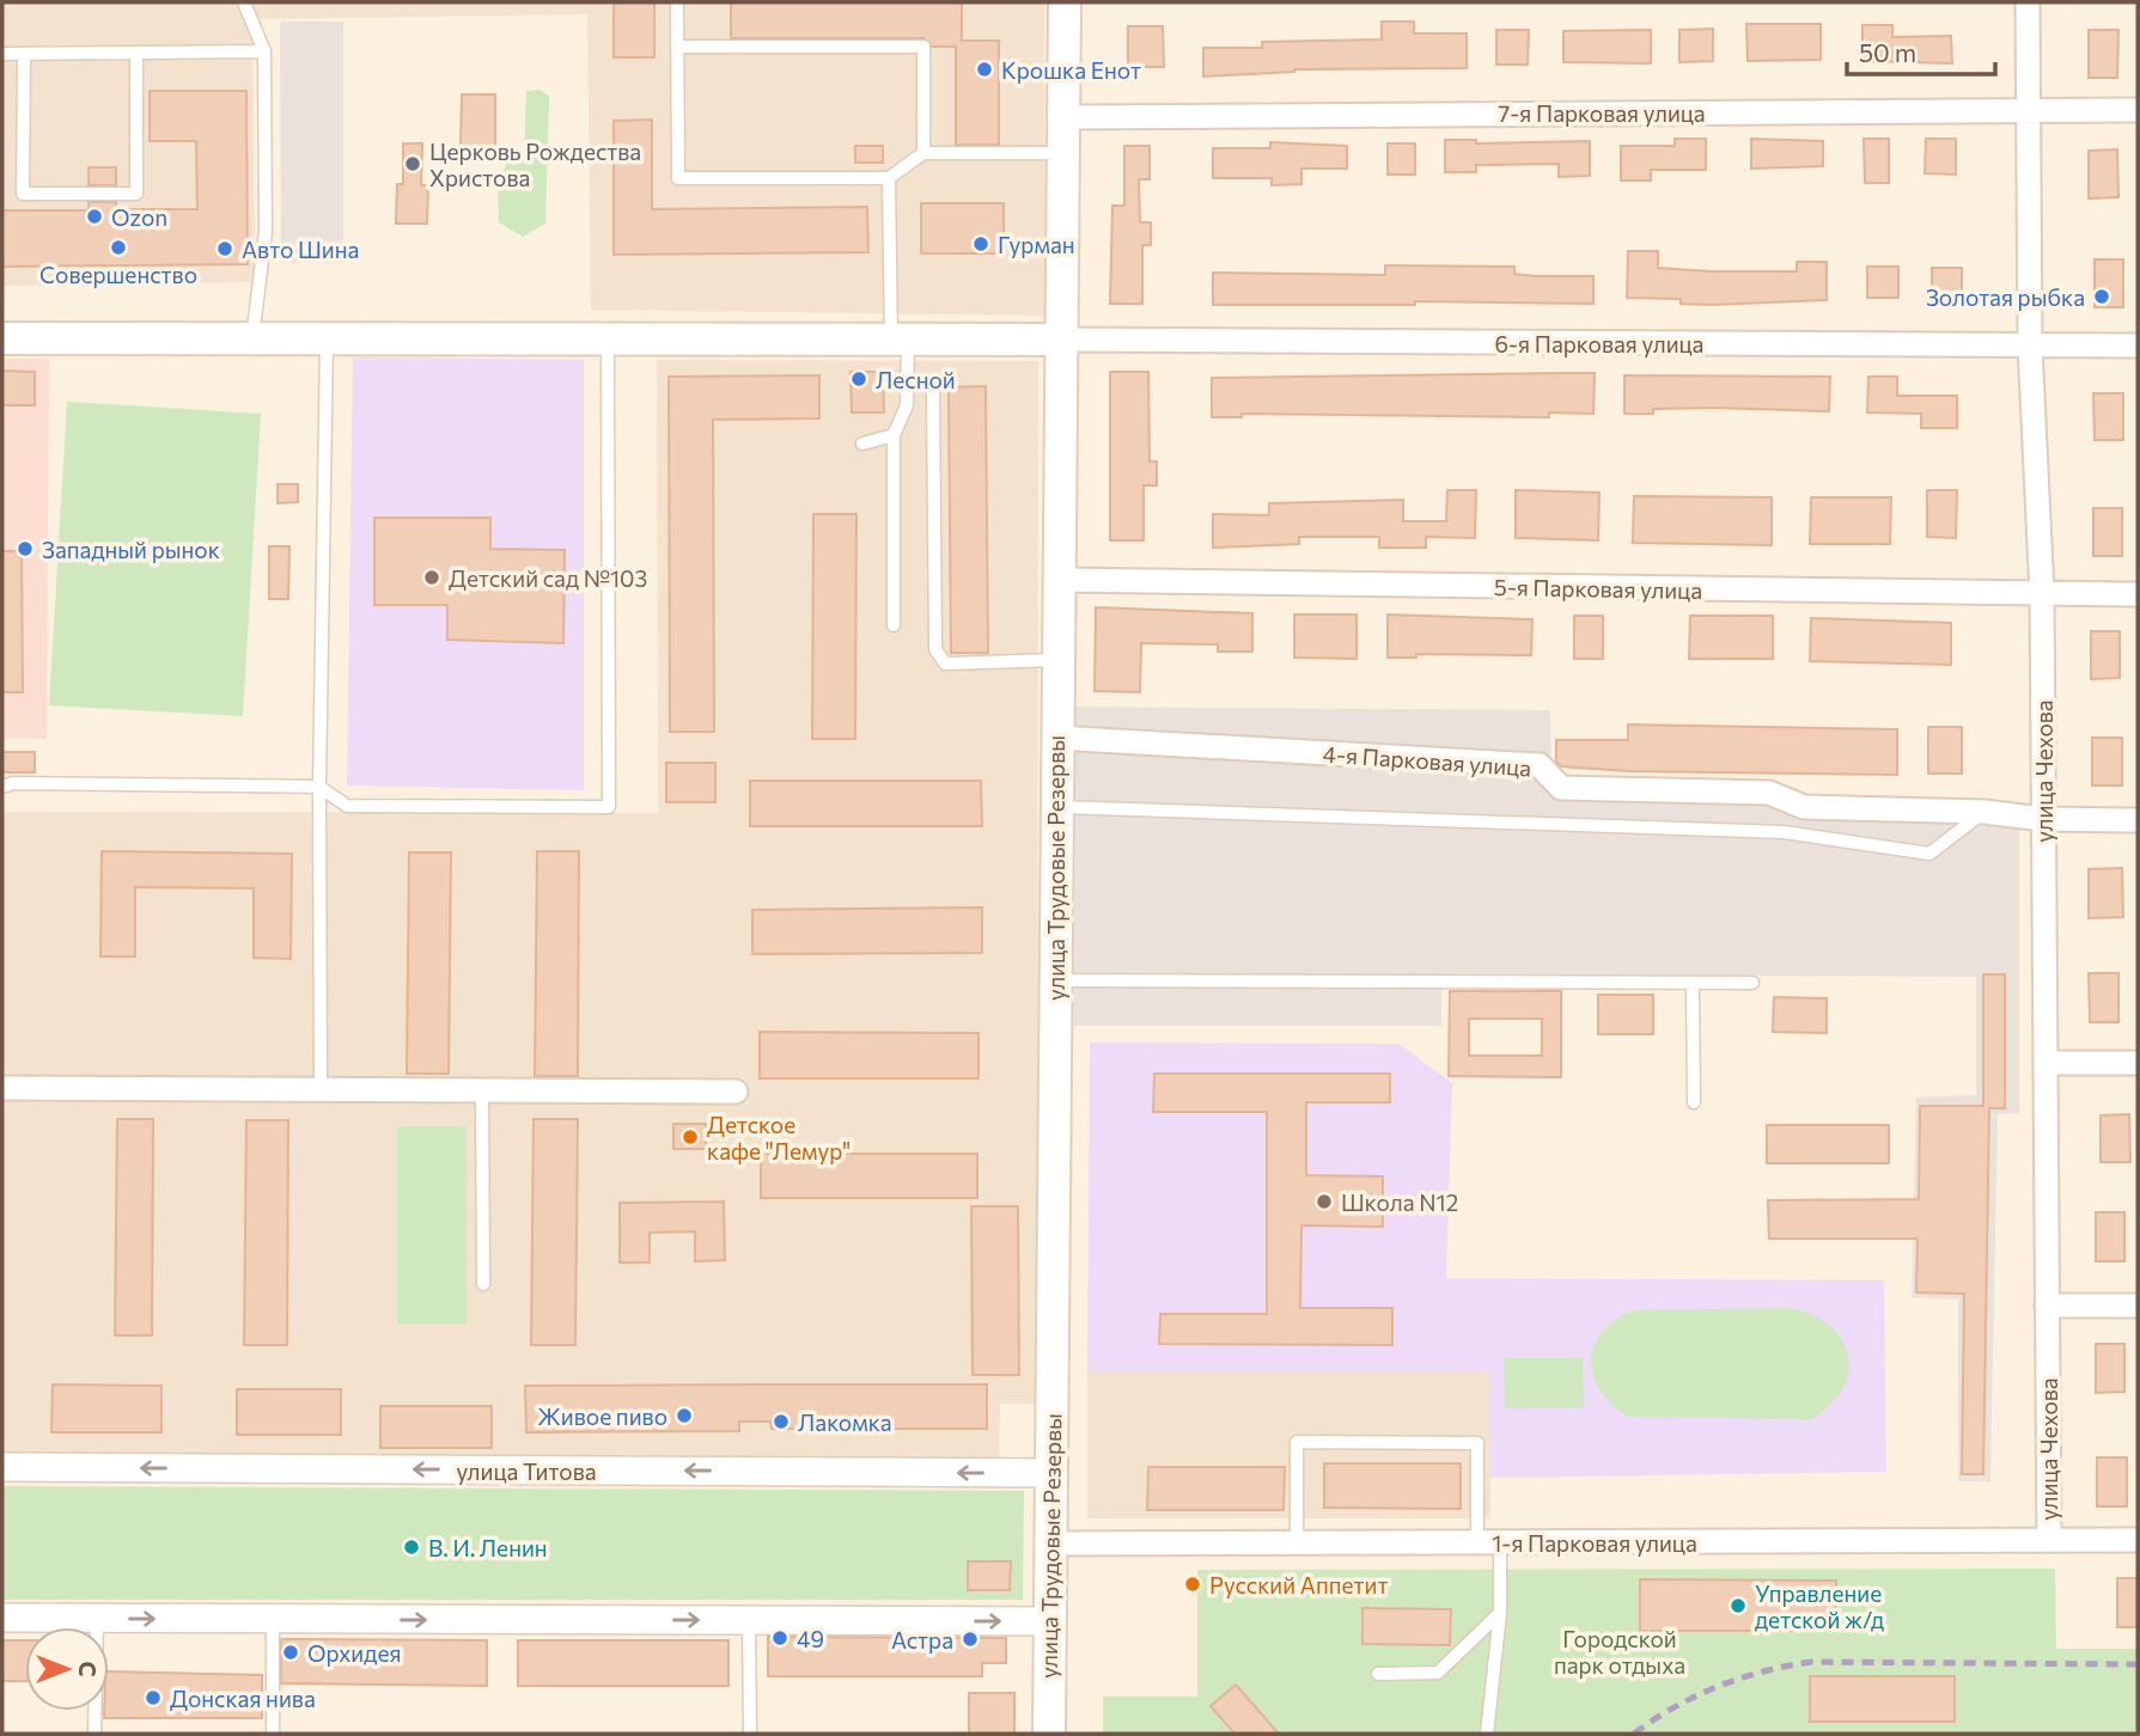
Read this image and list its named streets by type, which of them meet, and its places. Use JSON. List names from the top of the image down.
{
  "streets": {
    "main road": ["улица Трудовые Резервы"],
    "street": [
      "7-я Парковая улица",
      "6-я Парковая улица",
      "5-я Парковая улица",
      "4-я Парковая улица",
      "улица Чехова",
      "улица Титова",
      "1-я Парковая улица"
    ]
  },
  "crossings": [
    ["7-я Парковая улица", "улица Чехова"],
    ["7-я Парковая улица", "улица Трудовые Резервы"],
    ["6-я Парковая улица", "улица Чехова"],
    ["6-я Парковая улица", "улица Трудовые Резервы"],
    ["5-я Парковая улица", "улица Чехова"],
    ["5-я Парковая улица", "улица Трудовые Резервы"],
    ["4-я Парковая улица", "улица Чехова"],
    ["4-я Парковая улица", "улица Трудовые Резервы"],
    ["улица Чехова", "1-я Парковая улица"],
    ["улица Трудовые Резервы", "улица Титова"],
    ["улица Трудовые Резервы", "1-я Парковая улица"]
  ],
  "parks": ["Городской парк отдыха"],
  "places": [
    "Крошка Енот",
    "Церковь Рождества Христова",
    "Ozon",
    "Гурман",
    "Совершенство",
    "Авто Шина",
    "Золотая рыбка",
    "Лесной",
    "Западный рынок",
    "Детский сад №103",
    "Детское кафе \"Лемур\"",
    "Школа N12",
    "Живое пиво",
    "Лакомка",
    "В. И. Ленин",
    "Русский Аппетит",
    "Управление детской ж/д",
    "49",
    "Астра",
    "Орхидея",
    "Донская нива"
  ],
  "scale_bar": "50 m",
  "north": "right"
}
